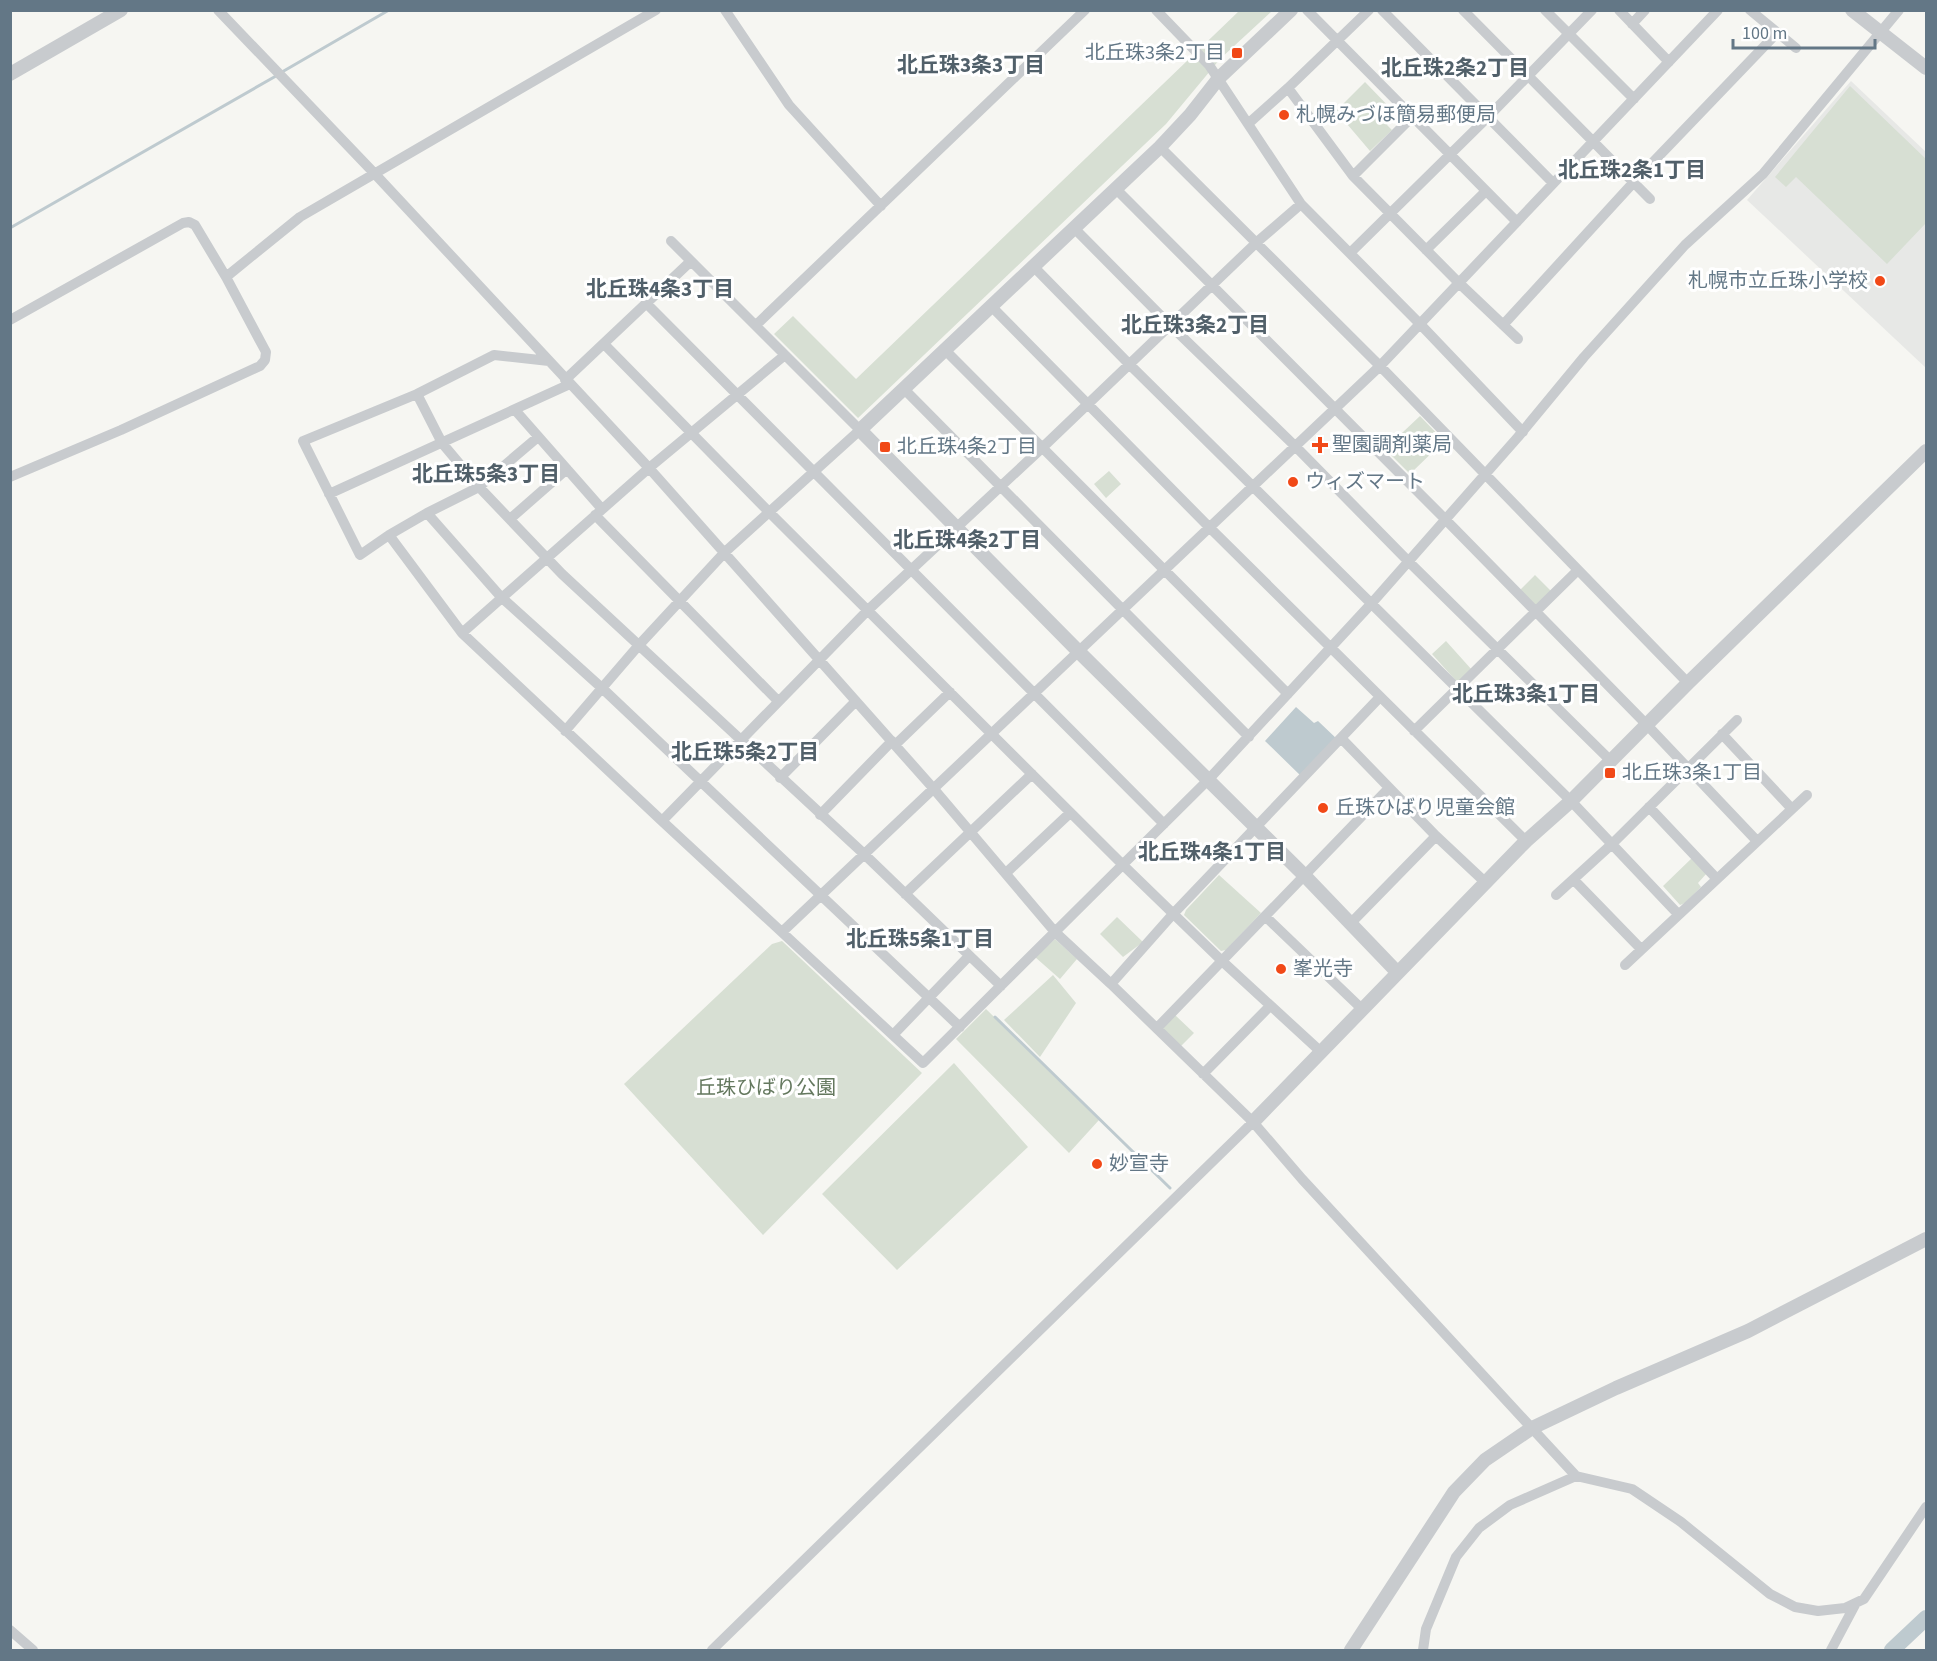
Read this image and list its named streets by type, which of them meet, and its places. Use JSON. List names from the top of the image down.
{
  "districts": [
    "北丘珠3条3丁目",
    "北丘珠2条2丁目",
    "北丘珠2条1丁目",
    "北丘珠4条3丁目",
    "北丘珠3条2丁目",
    "北丘珠5条3丁目",
    "北丘珠4条2丁目",
    "北丘珠3条1丁目",
    "北丘珠5条2丁目",
    "北丘珠4条1丁目",
    "北丘珠5条1丁目"
  ],
  "parks": ["丘珠ひばり公園"],
  "places": {
    "transit": ["北丘珠3条2丁目", "北丘珠4条2丁目", "北丘珠3条1丁目"],
    "other": [
      "札幌みづほ簡易郵便局",
      "札幌市立丘珠小学校",
      "ウィズマート",
      "丘珠ひばり児童会館",
      "峯光寺",
      "妙宣寺"
    ],
    "health": ["聖園調剤薬局"]
  },
  "scale_bar": "100 m"
}
